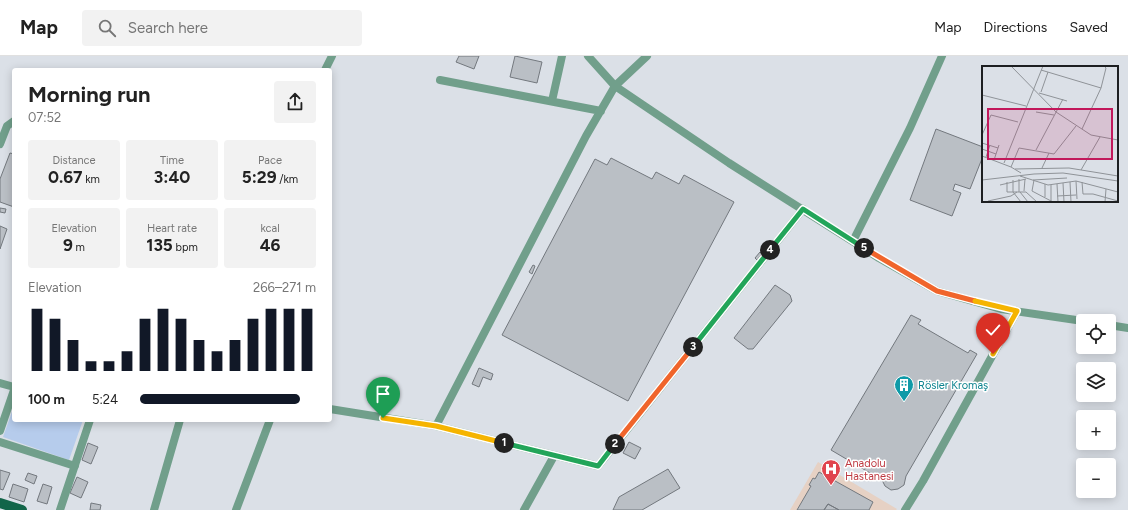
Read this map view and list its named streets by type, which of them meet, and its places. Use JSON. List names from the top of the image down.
{
  "places": {
    "building": ["Rösler Kromaş"],
    "hospital": ["Anadolu Hastanesi"]
  },
  "page": {
    "header": "Map",
    "search": "Search here",
    "nav": ["Map", "Directions", "Saved"],
    "heading": ["Morning run", "07:52"],
    "stats": [
      ["Distance", "0.67 km"],
      ["Time", "3:40"],
      ["Pace", "5:29 /km"],
      ["Elevation", "9 m"],
      ["Heart rate", "135 bpm"],
      ["kcal", "46"]
    ],
    "pins": [
      "5",
      "4",
      "3",
      "1",
      "2"
    ],
    "chart": ["Elevation", "266–271 m"],
    "map_buttons": ["+", "−"],
    "list": [
      {
        "name": "100 m",
        "note": "5:24"
      }
    ]
  }
}
